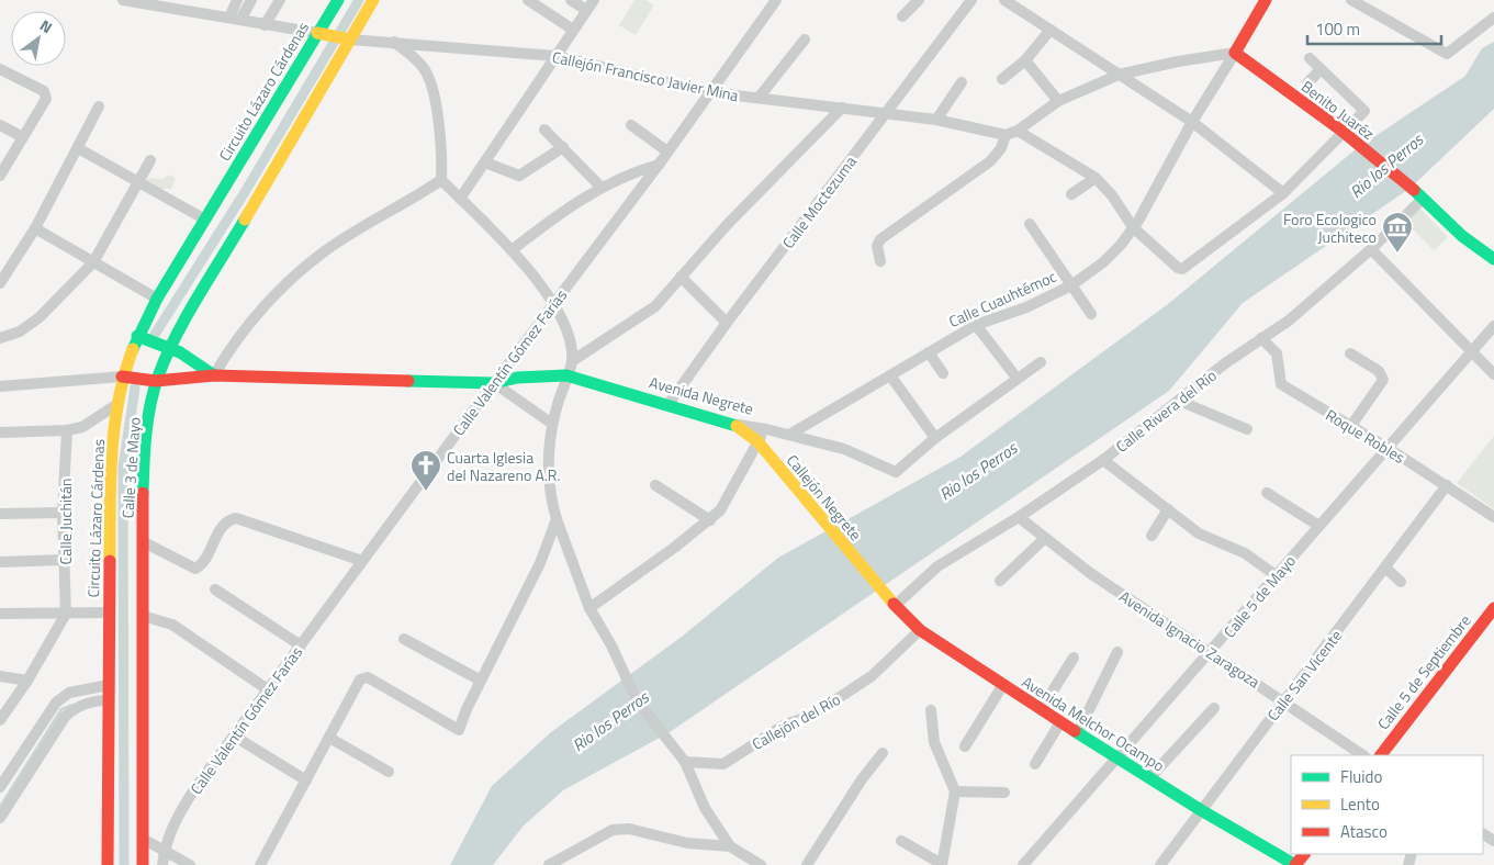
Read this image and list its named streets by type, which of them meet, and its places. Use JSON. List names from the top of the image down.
{
  "streets": {
    "street": [
      "Callejón Francisco Javier Mina",
      "Circuito Lázaro Cárdenas",
      "Benito Juaréz",
      "Calle Moctezuma",
      "Calle Cuauhtémoc",
      "Calle Valentín Gómez Farías",
      "Avenida Negrete",
      "Calle Rivera del Río",
      "Roque Robles",
      "Calle 3 de Mayo",
      "Callejón Negrete",
      "Calle Juchitán",
      "Calle 5 de Mayo",
      "Avenida Ignacio Zaragoza",
      "Calle 5 de Septiembre",
      "Calle San Vicente",
      "Callejón del Río",
      "Avenida Melchor Ocampo"
    ]
  },
  "crossings": [
    ["Callejón Francisco Javier Mina", "Calle Moctezuma"],
    ["Callejón Francisco Javier Mina", "Calle Valentín Gómez Farías"],
    ["Callejón Francisco Javier Mina", "Calle 3 de Mayo"],
    ["Circuito Lázaro Cárdenas", "Avenida Negrete"],
    ["Benito Juaréz", "Calle Cuauhtémoc"],
    ["Benito Juaréz", "Calle Rivera del Río"],
    ["Calle Moctezuma", "Avenida Negrete"],
    ["Calle Cuauhtémoc", "Avenida Negrete"],
    ["Calle Valentín Gómez Farías", "Avenida Negrete"],
    ["Avenida Negrete", "Calle 3 de Mayo"],
    ["Avenida Negrete", "Callejón Negrete"],
    ["Calle Rivera del Río", "Roque Robles"],
    ["Calle Rivera del Río", "Avenida Ignacio Zaragoza"],
    ["Calle Rivera del Río", "Avenida Melchor Ocampo"],
    ["Roque Robles", "Calle 5 de Mayo"],
    ["Roque Robles", "Calle San Vicente"],
    ["Callejón Negrete", "Avenida Melchor Ocampo"],
    ["Calle 5 de Mayo", "Avenida Ignacio Zaragoza"],
    ["Calle 5 de Mayo", "Avenida Melchor Ocampo"],
    ["Avenida Ignacio Zaragoza", "Calle San Vicente"],
    ["Calle San Vicente", "Avenida Melchor Ocampo"],
    ["Callejón del Río", "Avenida Melchor Ocampo"]
  ],
  "water": ["Rio los Perros"],
  "places": {
    "museum": ["Foro Ecologico Juchiteco"],
    "church": ["Cuarta Iglesia del Nazareno A.R."]
  },
  "legend": ["Fluido", "Lento", "Atasco"],
  "scale_bar": "100 m",
  "north": "top right"
}
